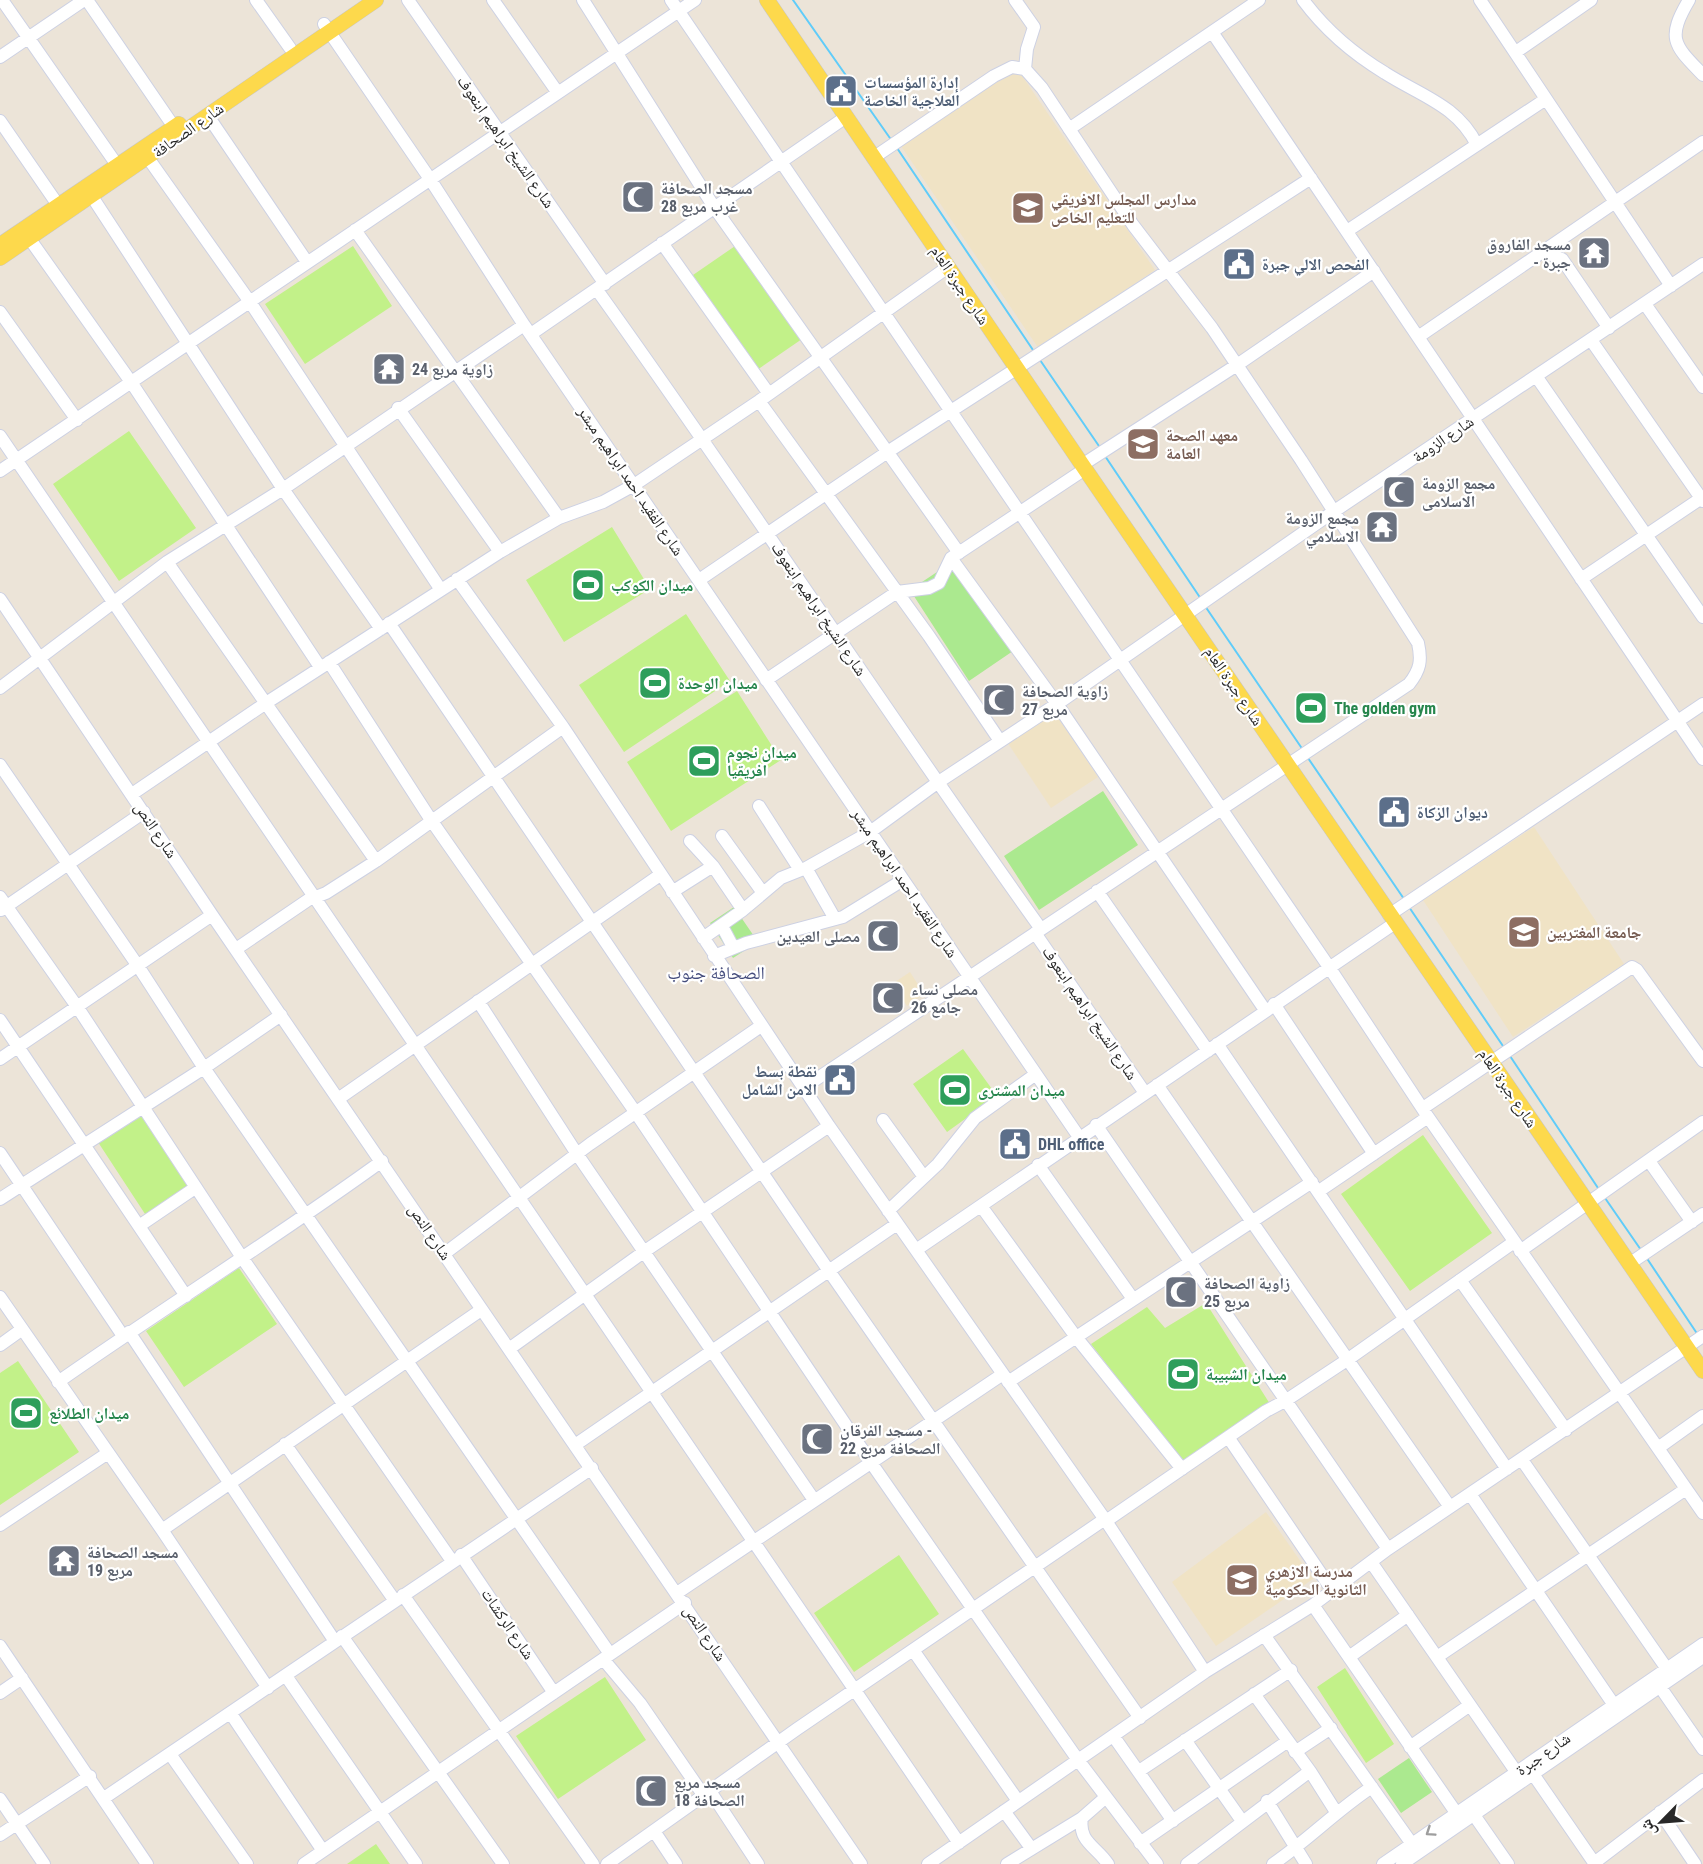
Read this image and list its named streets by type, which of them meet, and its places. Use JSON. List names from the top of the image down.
{
  "streets": {
    "main road": ["شارع الصحافة", "شارع جبرة العام"],
    "street": [
      "شارع الشيخ ابراهيم ابنعوف",
      "شارع الزومة",
      "شارع الفقيد احمد ابراهيم مبشر",
      "شارع النص",
      "شارع الركشات",
      "شارع جبرة"
    ]
  },
  "crossings": [
    ["شارع الصحافة", "شارع الفقيد احمد ابراهيم مبشر"],
    ["شارع الشيخ ابراهيم ابنعوف", "شارع الزومة"],
    ["شارع جبرة العام", "شارع الزومة"],
    ["شارع الزومة", "شارع الفقيد احمد ابراهيم مبشر"]
  ],
  "districts": ["الصحافة جنوب"],
  "places": {
    "public building": [
      "إدارة المؤسسات العلاجية الخاصة",
      "الفحص الالي جبرة",
      "ديوان الزكاة",
      "نقطة بسط الامن الشامل",
      "DHL office"
    ],
    "mosque": [
      "مسجد الصحافة غرب مربع 28",
      "مجمع الزومة الاسلامى",
      "زاوية الصحافة مربع 27",
      "مصلى العيدين",
      "مصلى نساء جامع 26",
      "زاوية الصحافة مربع 25",
      "مسجد الفرقان - الصحافة مربع 22",
      "مسجد مربع 18 الصحافة"
    ],
    "school or university": [
      "مدارس المجلس الافريقي للتعليم الخاص",
      "معهد الصحة العامة",
      "جامعة المغتربين",
      "مدرسة الازهري الثانوية الحكومية"
    ],
    "temple": [
      "مسجد الفاروق - جبرة",
      "زاوية مربع 24",
      "مجمع الزومة الاسلامي",
      "مسجد الصحافة مربع 19"
    ],
    "sports": [
      "ميدان الكوكب",
      "ميدان الوحدة",
      "The golden gym",
      "ميدان نجوم افريقيا",
      "ميدان المشترى",
      "ميدان الشبيبة",
      "ميدان الطلائع"
    ]
  },
  "north": "bottom left"
}
